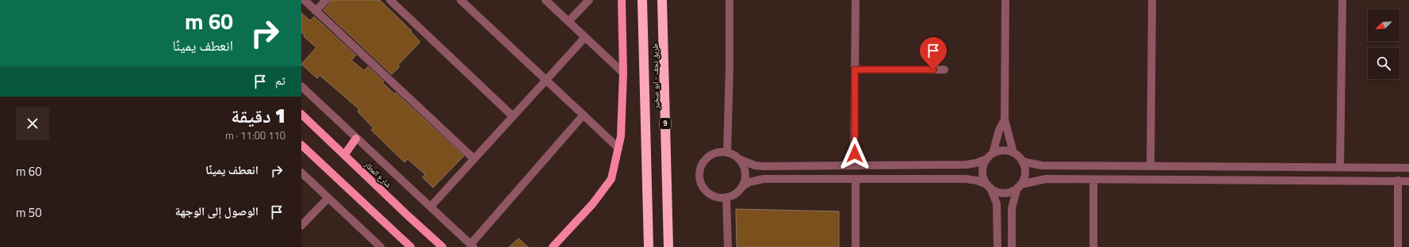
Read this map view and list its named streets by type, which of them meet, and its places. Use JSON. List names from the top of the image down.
{
  "streets": {
    "highway": ["طريق نجف - ابو صخير", "9"],
    "main road": ["شارع المطار"]
  },
  "north": "bottom left",
  "page": {
    "turn": ["60 m", "انعطف يمينًا"],
    "then": "ثم",
    "heading": ["1 دقيقة", "110 m · 11:00"],
    "list": [
      {
        "name": "انعطف يمينًا",
        "value": "60 m"
      },
      {
        "name": "الوصول إلى الوجهة",
        "value": "50 m"
      }
    ]
  }
}
